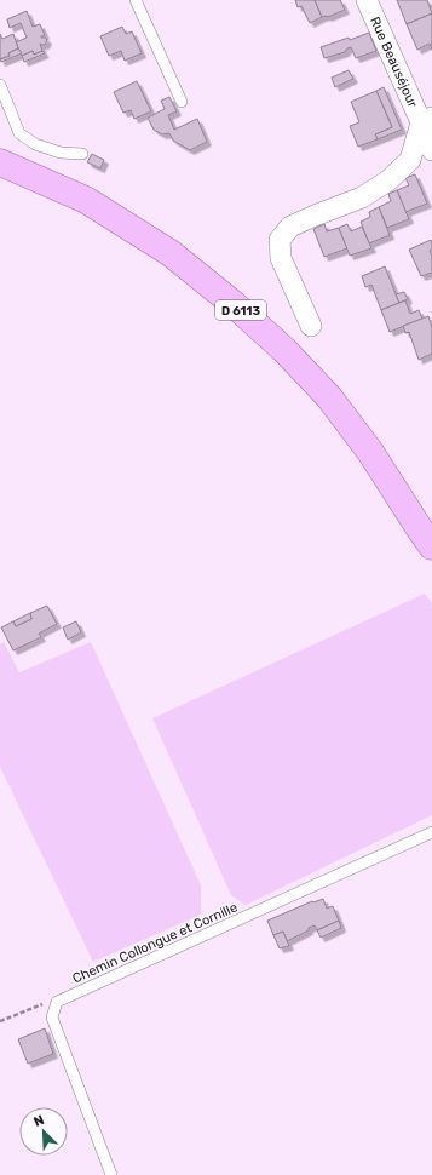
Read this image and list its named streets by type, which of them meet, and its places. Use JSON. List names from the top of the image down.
{
  "streets": {
    "main road": ["D 6113"],
    "street": ["Rue Beauséjour"],
    "lane": ["Chemin Collongue et Cornille"]
  },
  "north": "top left"
}
